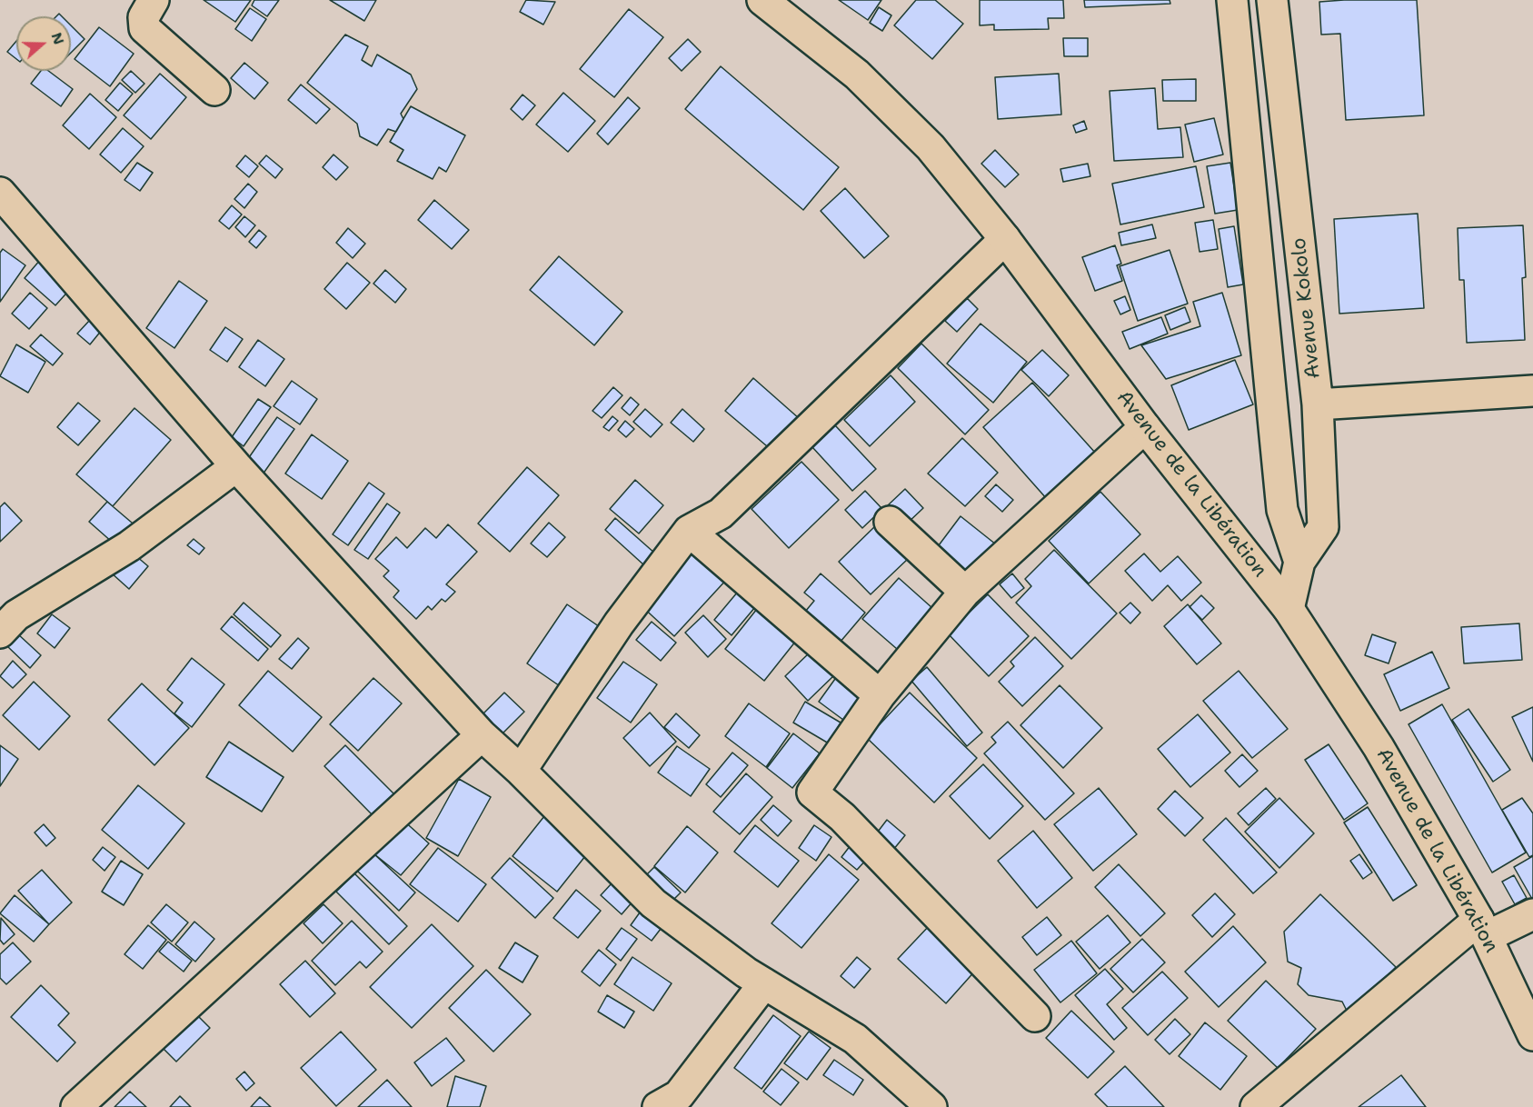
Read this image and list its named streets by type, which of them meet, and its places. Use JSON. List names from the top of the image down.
{
  "streets": {
    "main road": ["Avenue Kokolo", "Avenue de la Libération"]
  },
  "crossings": [
    ["Avenue Kokolo", "Avenue de la Libération"]
  ],
  "north": "right"
}
